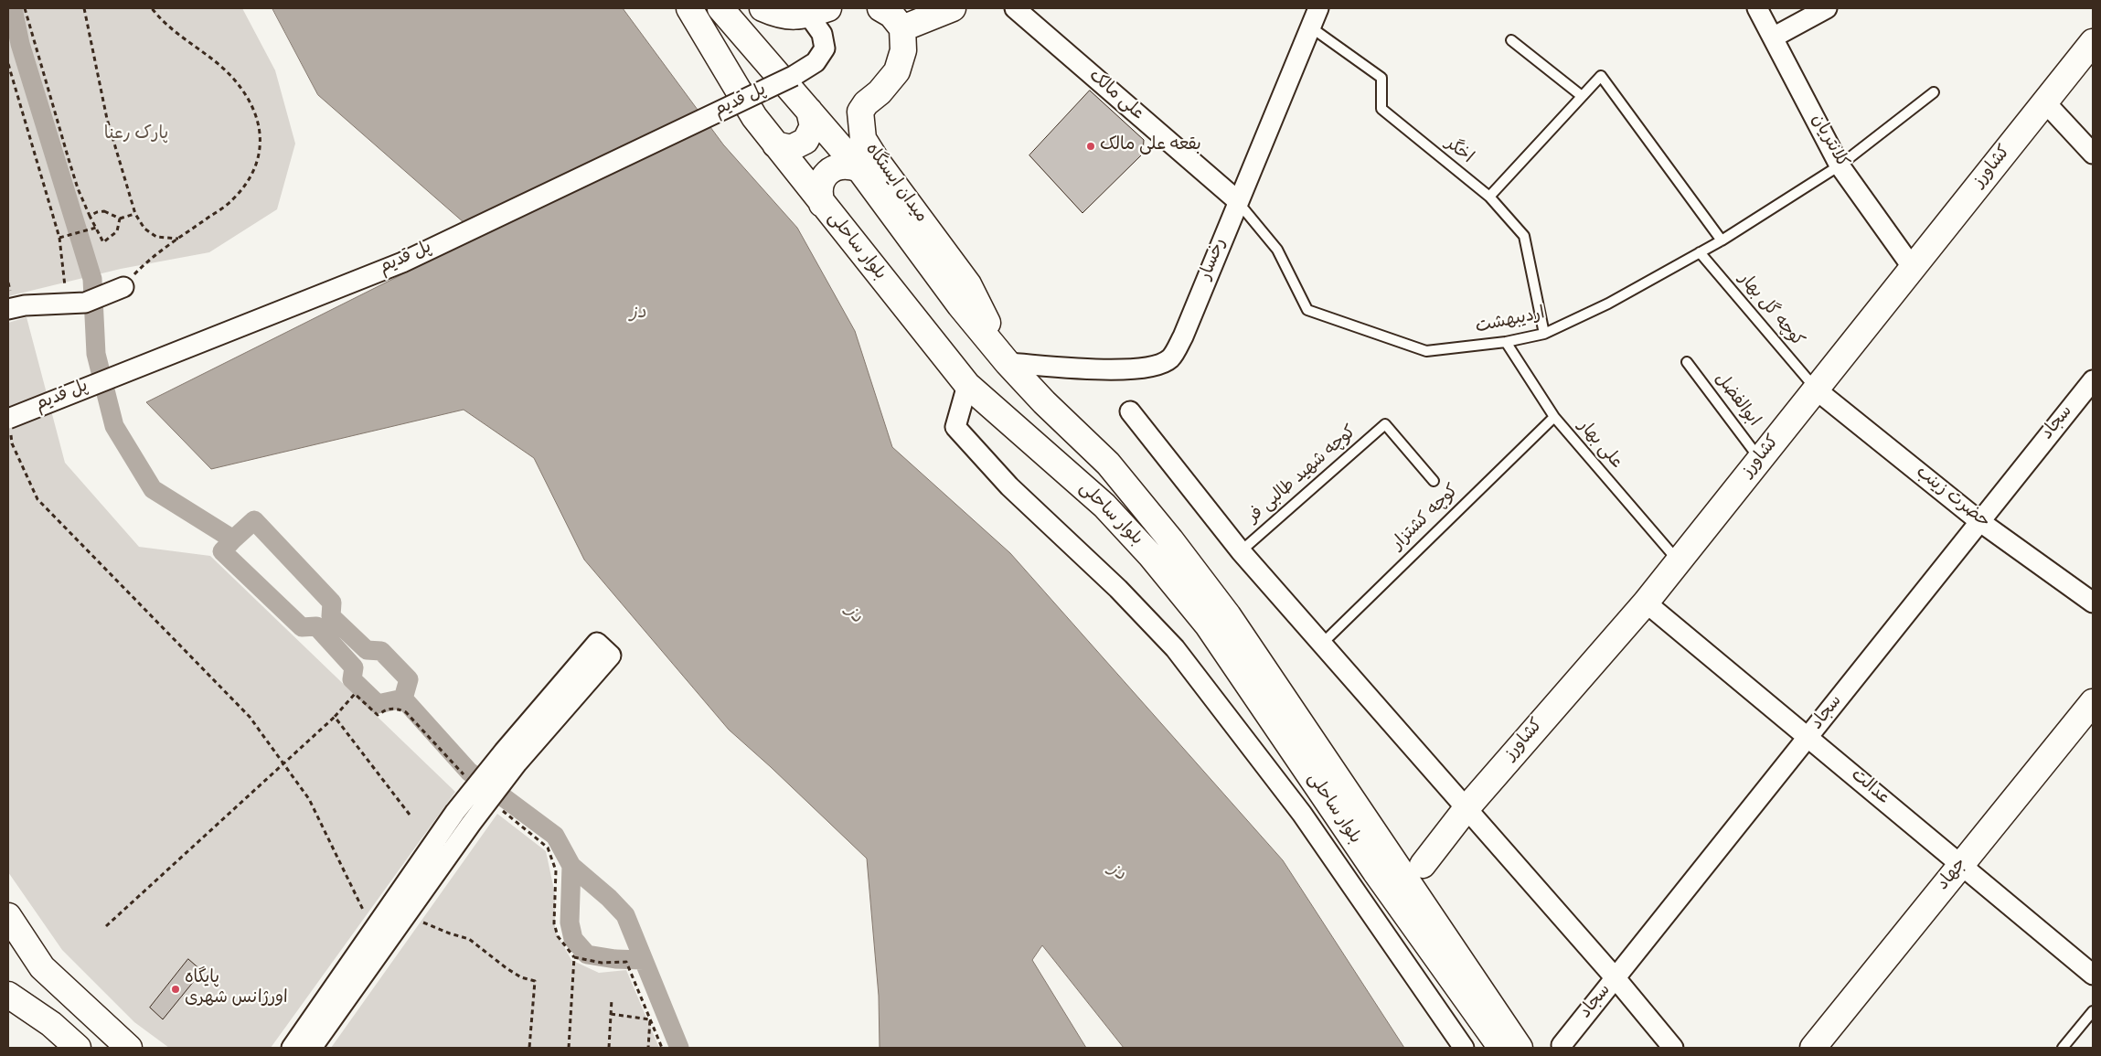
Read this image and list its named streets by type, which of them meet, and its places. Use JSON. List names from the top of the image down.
{
  "streets": {
    "main road": [
      "کشاورز",
      "میدان ایستگاه",
      "بلوار ساحلی",
      "جهاد"
    ],
    "street": [
      "علی مالک",
      "پل قدیم",
      "کلانتریان",
      "رخسار",
      "سجاد",
      "حضرت زینب",
      "عدالت"
    ],
    "lane": [
      "اخگر",
      "کوچه گل بهار",
      "اردیبهشت",
      "ابوالفضل",
      "علی بهار",
      "کوچه شهید طالبی فر",
      "کوچه کشتزار"
    ]
  },
  "crossings": [
    ["علی مالک", "رخسار"],
    ["علی مالک", "اردیبهشت"],
    ["کلانتریان", "کشاورز"],
    ["کلانتریان", "اردیبهشت"],
    ["اخگر", "رخسار"],
    ["اخگر", "اردیبهشت"],
    ["کشاورز", "کوچه گل بهار"],
    ["کشاورز", "ابوالفضل"],
    ["کشاورز", "علی بهار"],
    ["کشاورز", "حضرت زینب"],
    ["کشاورز", "عدالت"],
    ["میدان ایستگاه", "بلوار ساحلی"],
    ["میدان ایستگاه", "رخسار"],
    ["بلوار ساحلی", "رخسار"],
    ["رخسار", "اردیبهشت"],
    ["کوچه گل بهار", "اردیبهشت"],
    ["کوچه گل بهار", "حضرت زینب"],
    ["اردیبهشت", "علی بهار"],
    ["سجاد", "حضرت زینب"],
    ["سجاد", "عدالت"],
    ["علی بهار", "کوچه کشتزار"],
    ["عدالت", "جهاد"]
  ],
  "water": ["دز"],
  "parks": ["پارک رعنا"],
  "places": ["بقعه علی مالک", "پایگاه اورژانس شهری"]
}
